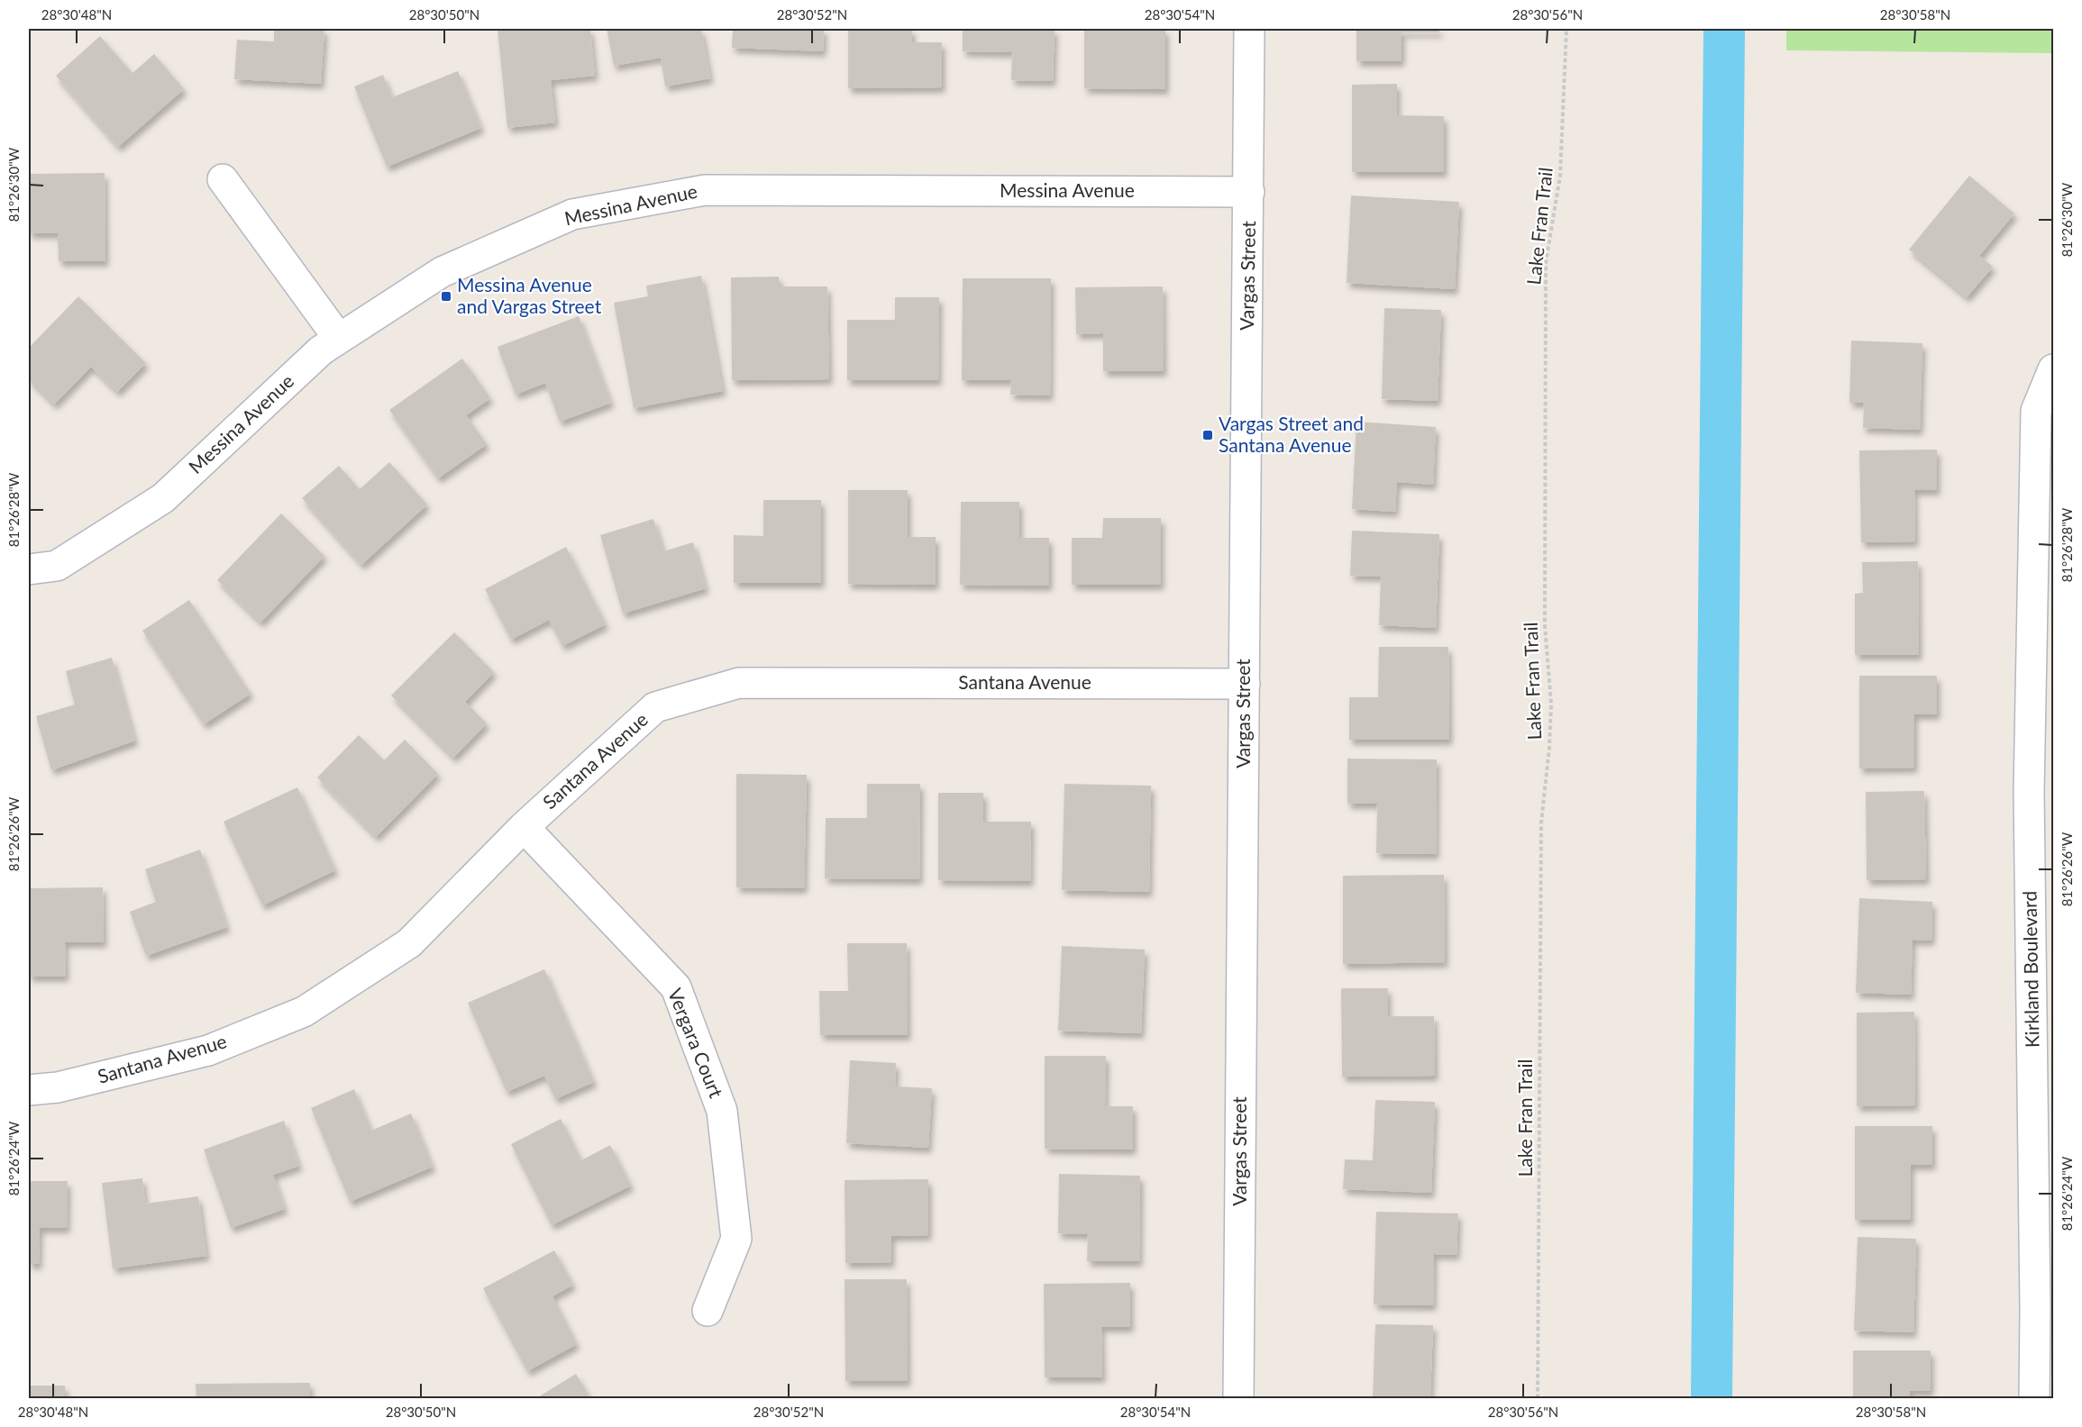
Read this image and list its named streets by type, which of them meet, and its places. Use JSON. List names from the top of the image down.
{
  "streets": {
    "street": [
      "Messina Avenue",
      "Vargas Street",
      "Santana Avenue",
      "Kirkland Boulevard",
      "Vergara Court"
    ],
    "path": ["Lake Fran Trail"]
  },
  "crossings": [
    ["Messina Avenue", "Vargas Street"],
    ["Vargas Street", "Santana Avenue"],
    ["Santana Avenue", "Vergara Court"]
  ],
  "places": {
    "transit": ["Messina Avenue and Vargas Street", "Vargas Street and Santana Avenue"]
  },
  "coordinates": [
    "28°30'48\"N",
    "28°30'50\"N",
    "28°30'52\"N",
    "28°30'54\"N",
    "28°30'56\"N",
    "28°30'58\"N",
    "81°26'30\"W",
    "81°26'28\"W",
    "81°26'26\"W",
    "81°26'24\"W"
  ]
}
